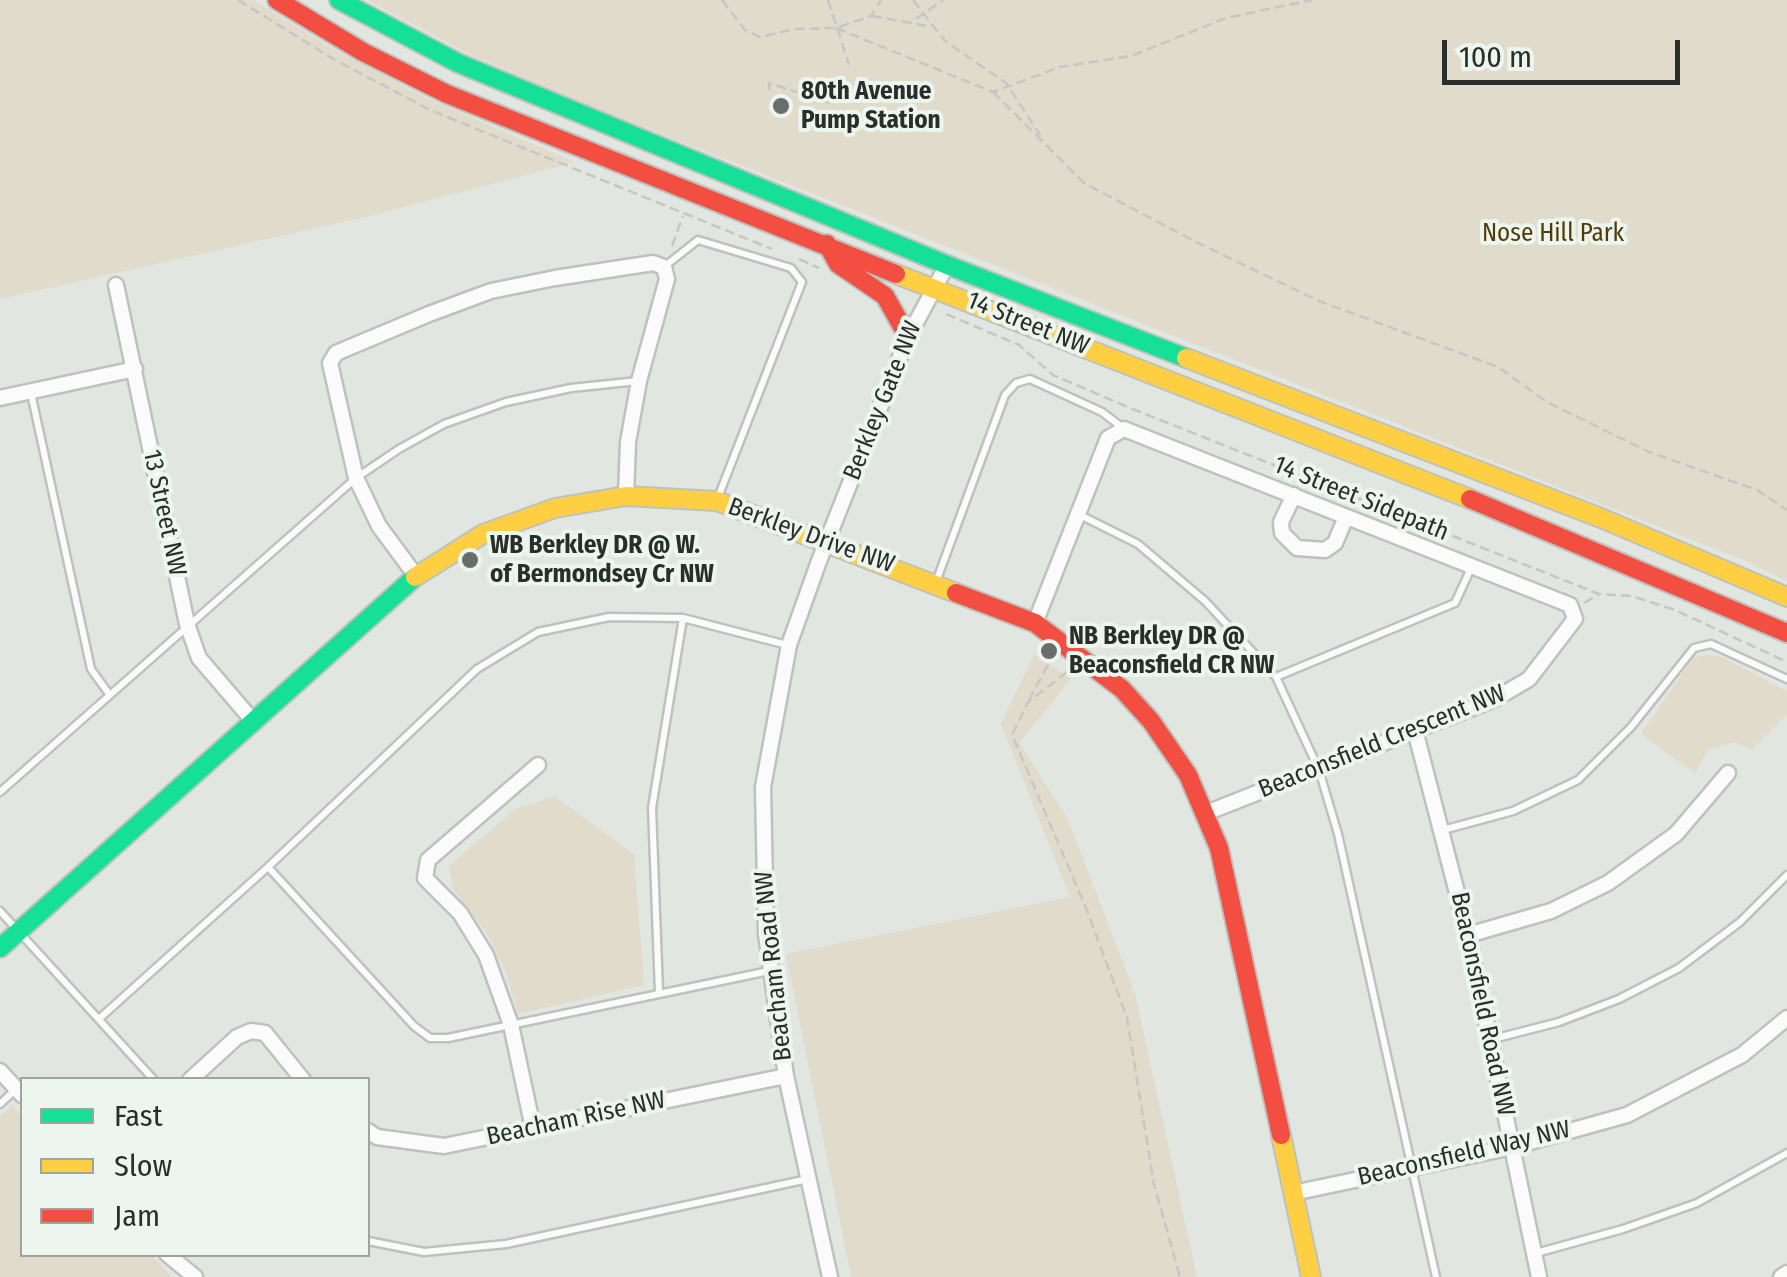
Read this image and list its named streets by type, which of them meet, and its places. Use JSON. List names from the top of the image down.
{
  "streets": {
    "main road": ["14 Street NW", "Berkley Drive NW"],
    "street": [
      "Berkley Gate NW",
      "13 Street NW",
      "Beaconsfield Crescent NW",
      "Beacham Road NW",
      "Beaconsfield Road NW",
      "Beacham Rise NW",
      "Beaconsfield Way NW"
    ],
    "path": ["14 Street Sidepath"]
  },
  "crossings": [
    ["14 Street NW", "Berkley Gate NW"],
    ["Berkley Gate NW", "Berkley Drive NW"],
    ["Berkley Gate NW", "Beacham Road NW"],
    ["13 Street NW", "Berkley Drive NW"],
    ["Berkley Drive NW", "Beaconsfield Crescent NW"],
    ["Berkley Drive NW", "Beacham Road NW"],
    ["Berkley Drive NW", "Beaconsfield Way NW"],
    ["Beaconsfield Crescent NW", "Beaconsfield Road NW"],
    ["Beacham Road NW", "Beacham Rise NW"],
    ["Beaconsfield Road NW", "Beaconsfield Way NW"]
  ],
  "parks": ["Nose Hill Park"],
  "places": ["80th Avenue Pump Station", "WB Berkley DR @ W. of Bermondsey Cr NW", "NB Berkley DR @ Beaconsfield CR NW"],
  "legend": ["Fast", "Slow", "Jam"],
  "scale_bar": "100 m"
}
